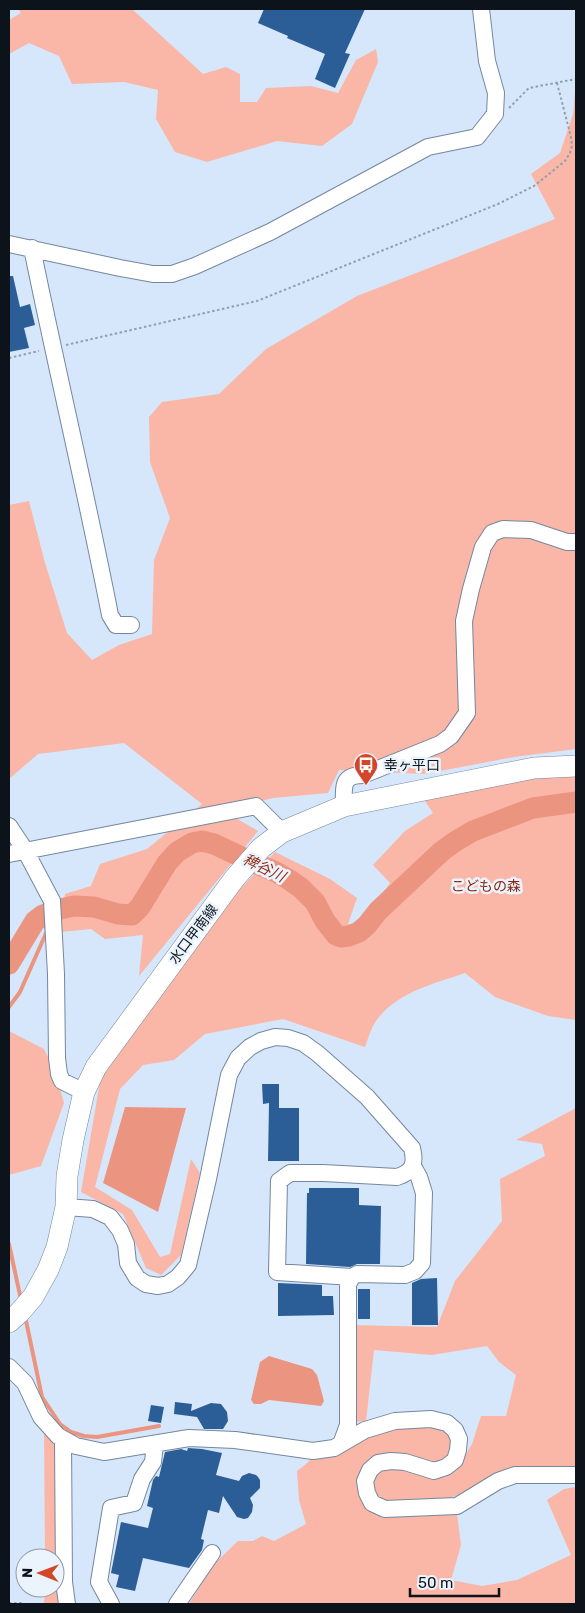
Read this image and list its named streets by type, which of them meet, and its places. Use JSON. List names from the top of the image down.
{
  "streets": {
    "main road": ["水口甲南線"]
  },
  "water": ["稗谷川"],
  "parks": ["こどもの森"],
  "places": {
    "bus stop": ["幸ヶ平口"]
  },
  "scale_bar": "50 m",
  "north": "left"
}
